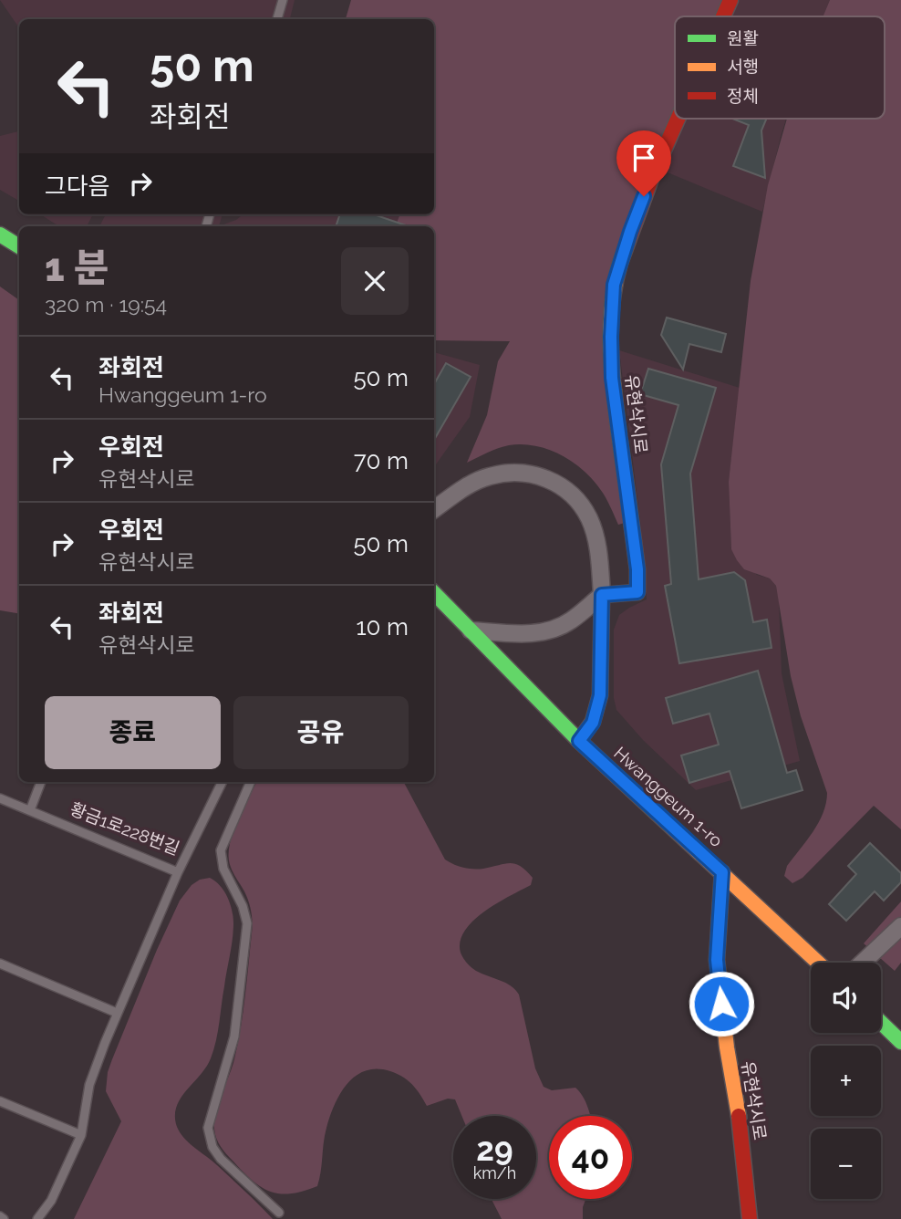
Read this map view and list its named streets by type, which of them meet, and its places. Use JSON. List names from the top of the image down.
{
  "streets": {
    "street": ["유현삭시로", "Hwanggeum 1-ro"],
    "lane": ["황금1로228번길"]
  },
  "crossings": [
    ["유현삭시로", "Hwanggeum 1-ro"]
  ],
  "legend": ["원활", "서행", "정체"],
  "page": {
    "turn": ["50 m", "좌회전"],
    "then": "그다음",
    "heading": ["1 분", "320 m · 19:54"],
    "list": [
      {
        "name": "좌회전",
        "note": "Hwanggeum 1-ro",
        "value": "50 m"
      },
      {
        "name": "우회전",
        "note": "유현삭시로",
        "value": "70 m"
      },
      {
        "name": "우회전",
        "note": "유현삭시로",
        "value": "50 m"
      },
      {
        "name": "좌회전",
        "note": "유현삭시로",
        "value": "10 m"
      }
    ],
    "buttons": ["종료", "공유"],
    "map_buttons": ["+", "−"],
    "speed": "29 km/h",
    "limit": "40"
  }
}
